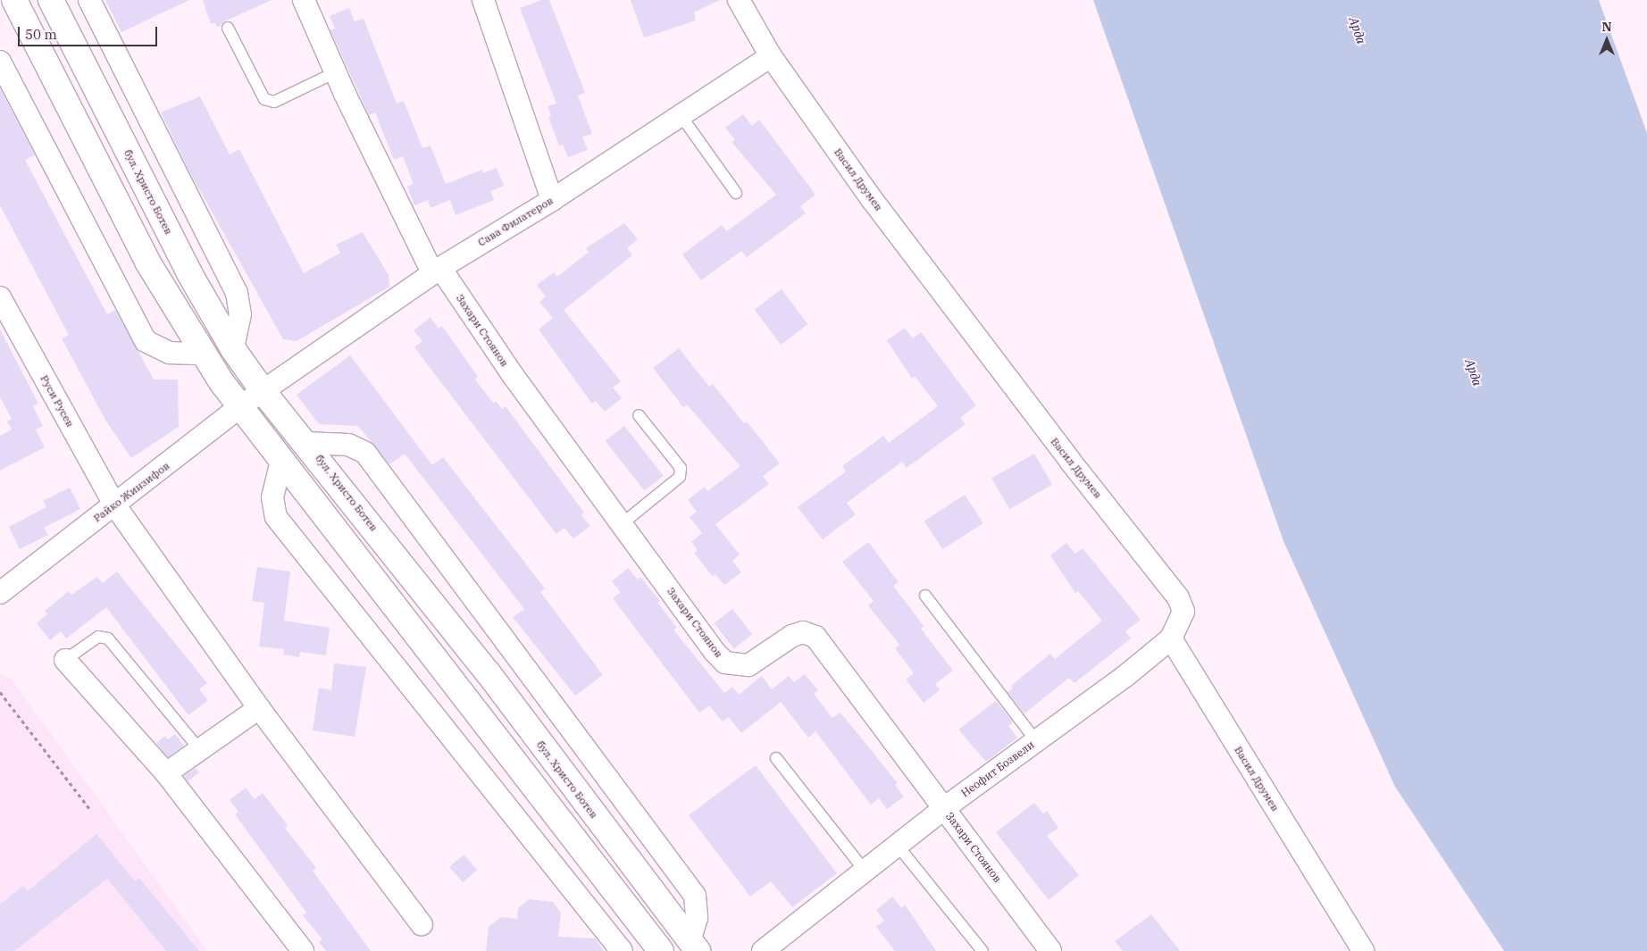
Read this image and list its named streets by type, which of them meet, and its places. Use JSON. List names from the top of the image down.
{
  "streets": {
    "main road": ["бул. Христо Ботев"],
    "street": [
      "Васил Друмев",
      "Сава Филатеров",
      "Захари Стоянов",
      "Руси Русев",
      "Райко Жинзифов",
      "Неофит Бозвели"
    ]
  },
  "crossings": [
    ["Васил Друмев", "Сава Филатеров"],
    ["Васил Друмев", "Неофит Бозвели"],
    ["бул. Христо Ботев", "Сава Филатеров"],
    ["бул. Христо Ботев", "Райко Жинзифов"],
    ["Сава Филатеров", "Захари Стоянов"],
    ["Сава Филатеров", "Райко Жинзифов"],
    ["Захари Стоянов", "Неофит Бозвели"],
    ["Руси Русев", "Райко Жинзифов"]
  ],
  "water": ["Арда"],
  "scale_bar": "50 m",
  "north": "top"
}
